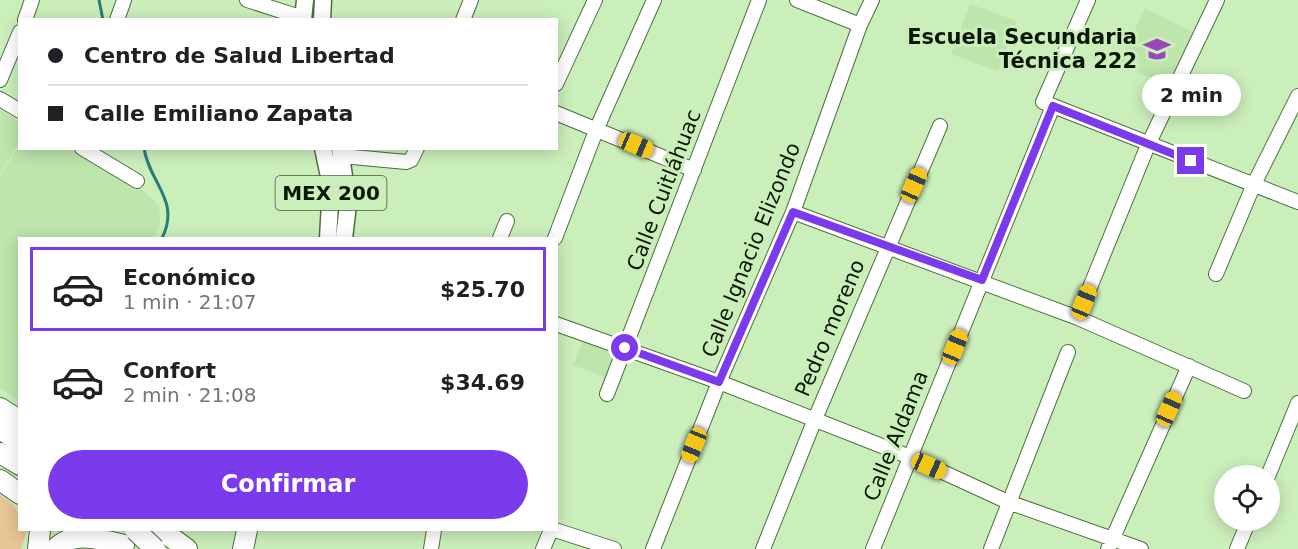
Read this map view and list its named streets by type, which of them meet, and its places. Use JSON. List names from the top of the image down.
{
  "streets": {
    "main road": ["MEX 200"],
    "street": [
      "Calle Cuitláhuac",
      "Calle Ignacio Elizondo",
      "Pedro moreno",
      "Calle Aldama"
    ]
  },
  "places": {
    "school or university": ["Escuela Secundaria Técnica 222"]
  },
  "page": {
    "banner": ["Centro de Salud Libertad", "Calle Emiliano Zapata"],
    "bubble": "2 min",
    "list": [
      {
        "name": "Económico",
        "note": "1 min · 21:07",
        "value": "$25.70"
      },
      {
        "name": "Confort",
        "note": "2 min · 21:08",
        "value": "$34.69"
      }
    ],
    "buttons": "Confirmar"
  }
}
